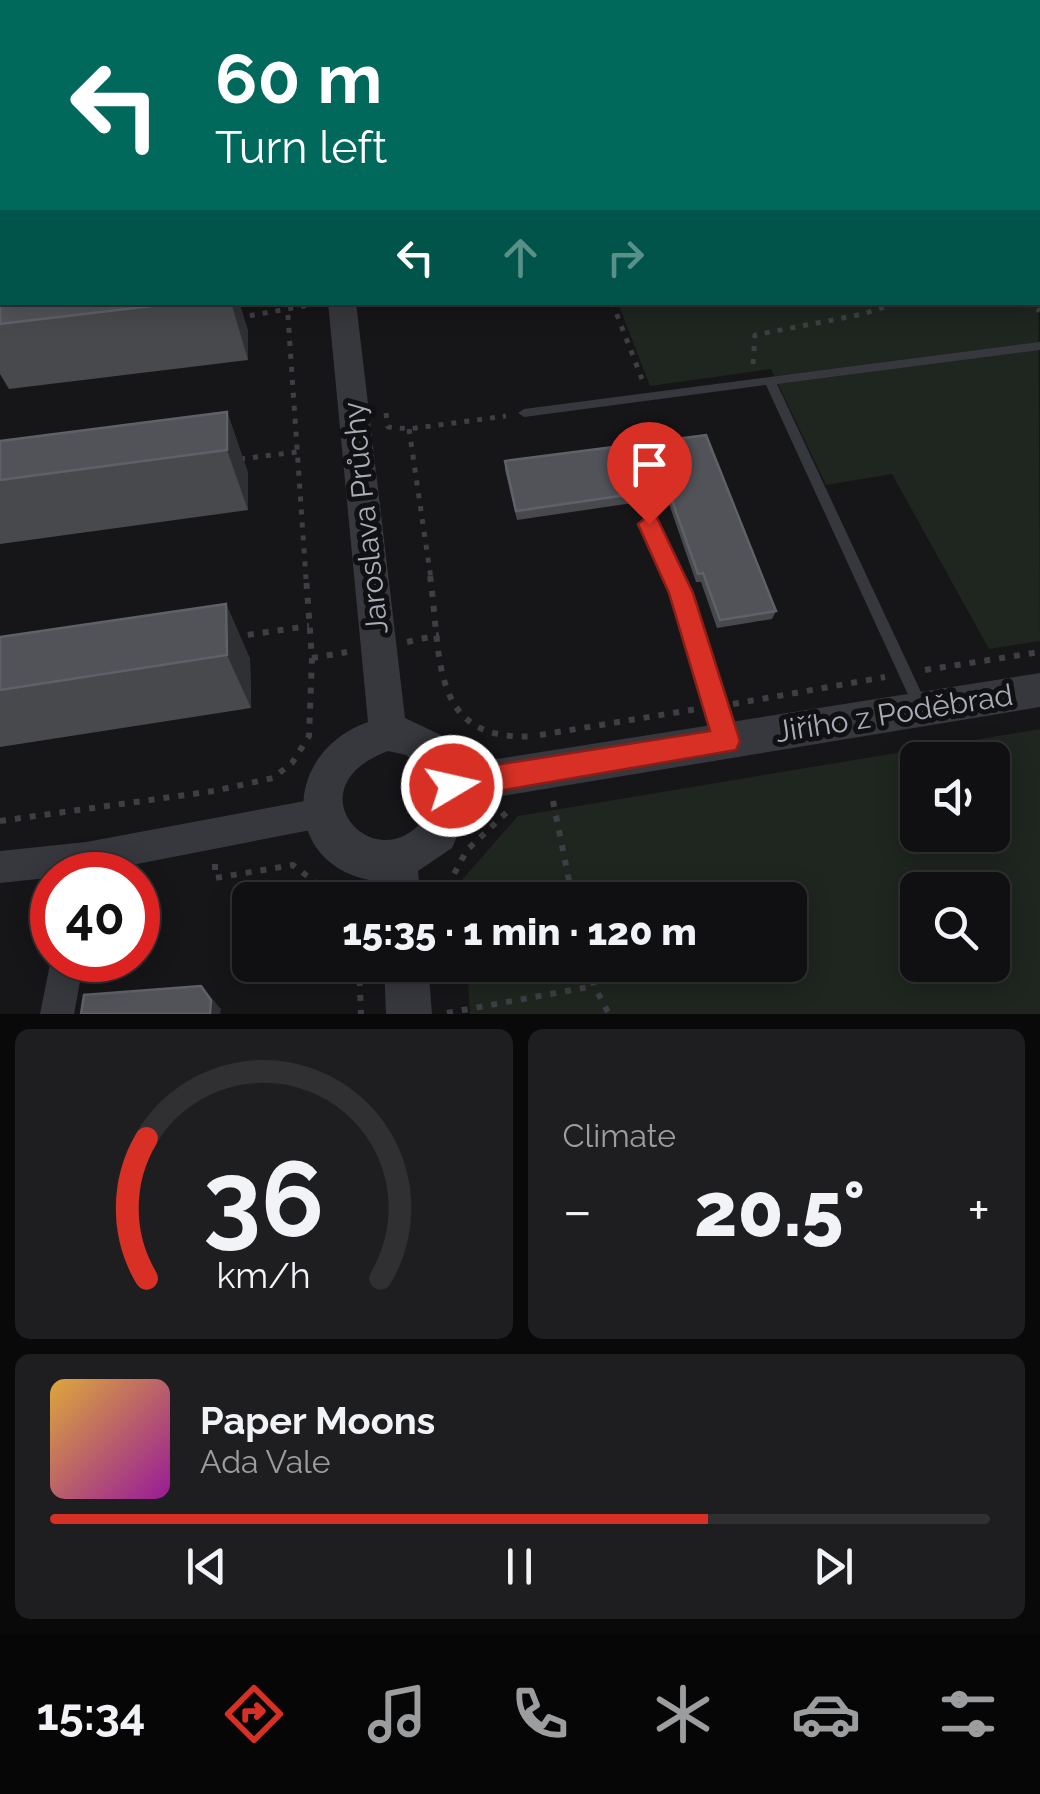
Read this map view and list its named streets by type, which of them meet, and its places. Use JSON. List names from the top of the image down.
{
  "streets": {
    "street": ["Jaroslava Průchy", "Jiřího z Poděbrad"]
  },
  "crossings": [
    ["Jaroslava Průchy", "Jiřího z Poděbrad"]
  ],
  "page": {
    "turn": ["60 m", "Turn left"],
    "limit": "40",
    "trip": "15:35 · 1 min · 120 m",
    "tile": "Climate",
    "heat": ["−", "20.5°", "+"],
    "song": ["Paper Moons", "Ada Vale"],
    "tabs": "15:34",
    "gauge": ["36", "km/h"]
  }
}
